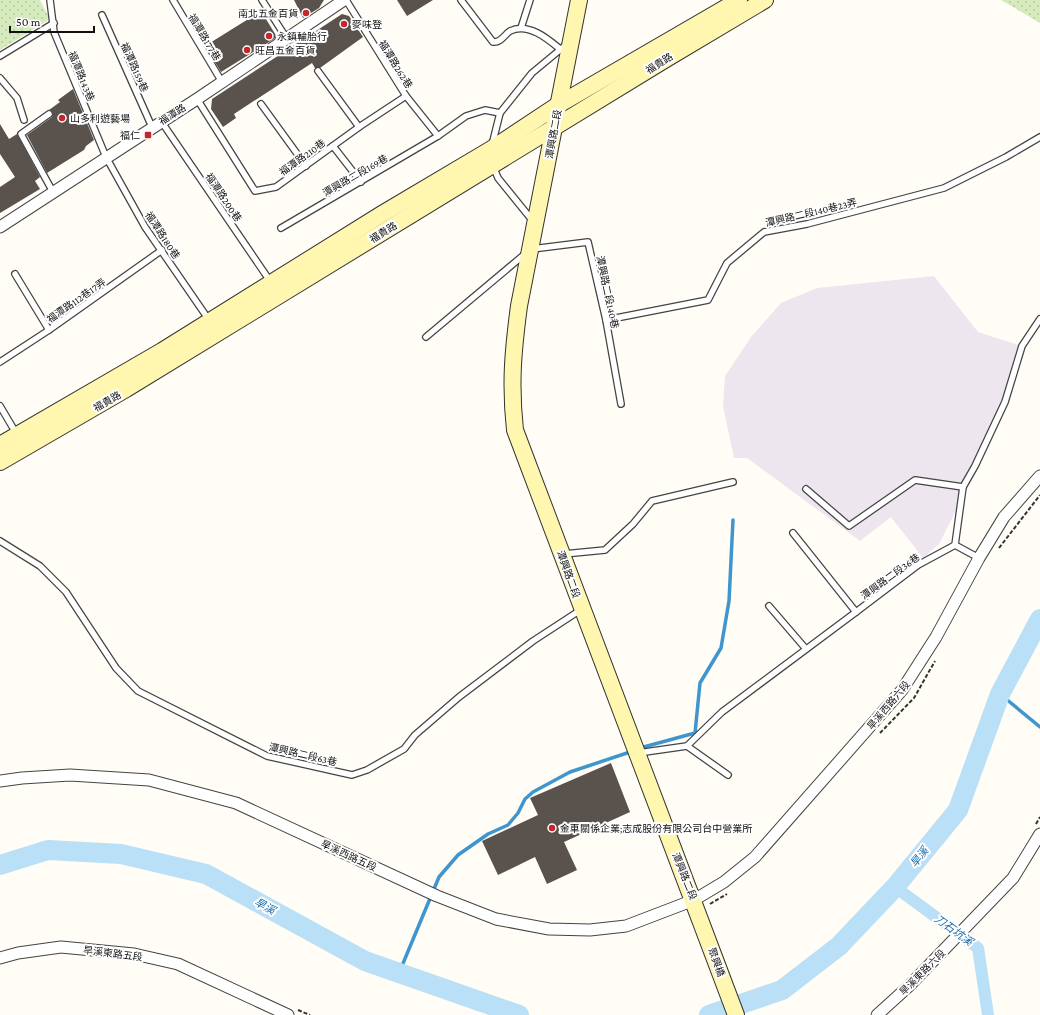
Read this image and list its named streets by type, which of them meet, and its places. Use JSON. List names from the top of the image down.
{
  "streets": {
    "street": [
      "福貴路",
      "福潭路",
      "潭興路二段",
      "旱溪西路六段",
      "旱溪西路五段",
      "旱溪東路五段",
      "聚興橋",
      "旱溪東路六段"
    ],
    "lane": [
      "福潭路177巷",
      "福潭路262巷",
      "福潭路159巷",
      "福潭路143巷",
      "福潭路210巷",
      "潭興路二段169巷",
      "福潭路200巷",
      "潭興路二段140巷23弄",
      "福潭路180巷",
      "潭興路二段140巷",
      "福潭路112巷17弄",
      "潭興路二段36巷",
      "潭興路二段63巷"
    ]
  },
  "crossings": [
    ["福潭路177巷", "福潭路"],
    ["福貴路", "潭興路二段"],
    ["福貴路", "福潭路200巷"],
    ["福貴路", "福潭路180巷"],
    ["福潭路262巷", "福潭路"],
    ["福潭路262巷", "福潭路210巷"],
    ["福潭路262巷", "潭興路二段169巷"],
    ["福潭路159巷", "福潭路"],
    ["福潭路159巷", "福潭路200巷"],
    ["福潭路143巷", "福潭路"],
    ["福潭路143巷", "福潭路180巷"],
    ["福潭路", "福潭路210巷"],
    ["福潭路", "福潭路200巷"],
    ["福潭路", "福潭路180巷"],
    ["潭興路二段", "潭興路二段140巷"],
    ["潭興路二段", "旱溪西路六段"],
    ["潭興路二段", "潭興路二段63巷"],
    ["潭興路二段", "旱溪西路五段"],
    ["潭興路二段", "聚興橋"],
    ["潭興路二段140巷23弄", "潭興路二段140巷"],
    ["福潭路180巷", "福潭路112巷17弄"],
    ["旱溪西路六段", "旱溪西路五段"],
    ["旱溪西路六段", "聚興橋"],
    ["旱溪西路五段", "聚興橋"]
  ],
  "water": ["旱溪", "刀石坑溪"],
  "places": {
    "other": [
      "南北五金百貨",
      "麥味登",
      "永鎮輪胎行",
      "旺昌五金百貨",
      "山多利遊藝場",
      "金車關係企業;志成股份有限公司台中營業所"
    ],
    "transit": ["福仁"]
  },
  "scale_bar": "50 m"
}
